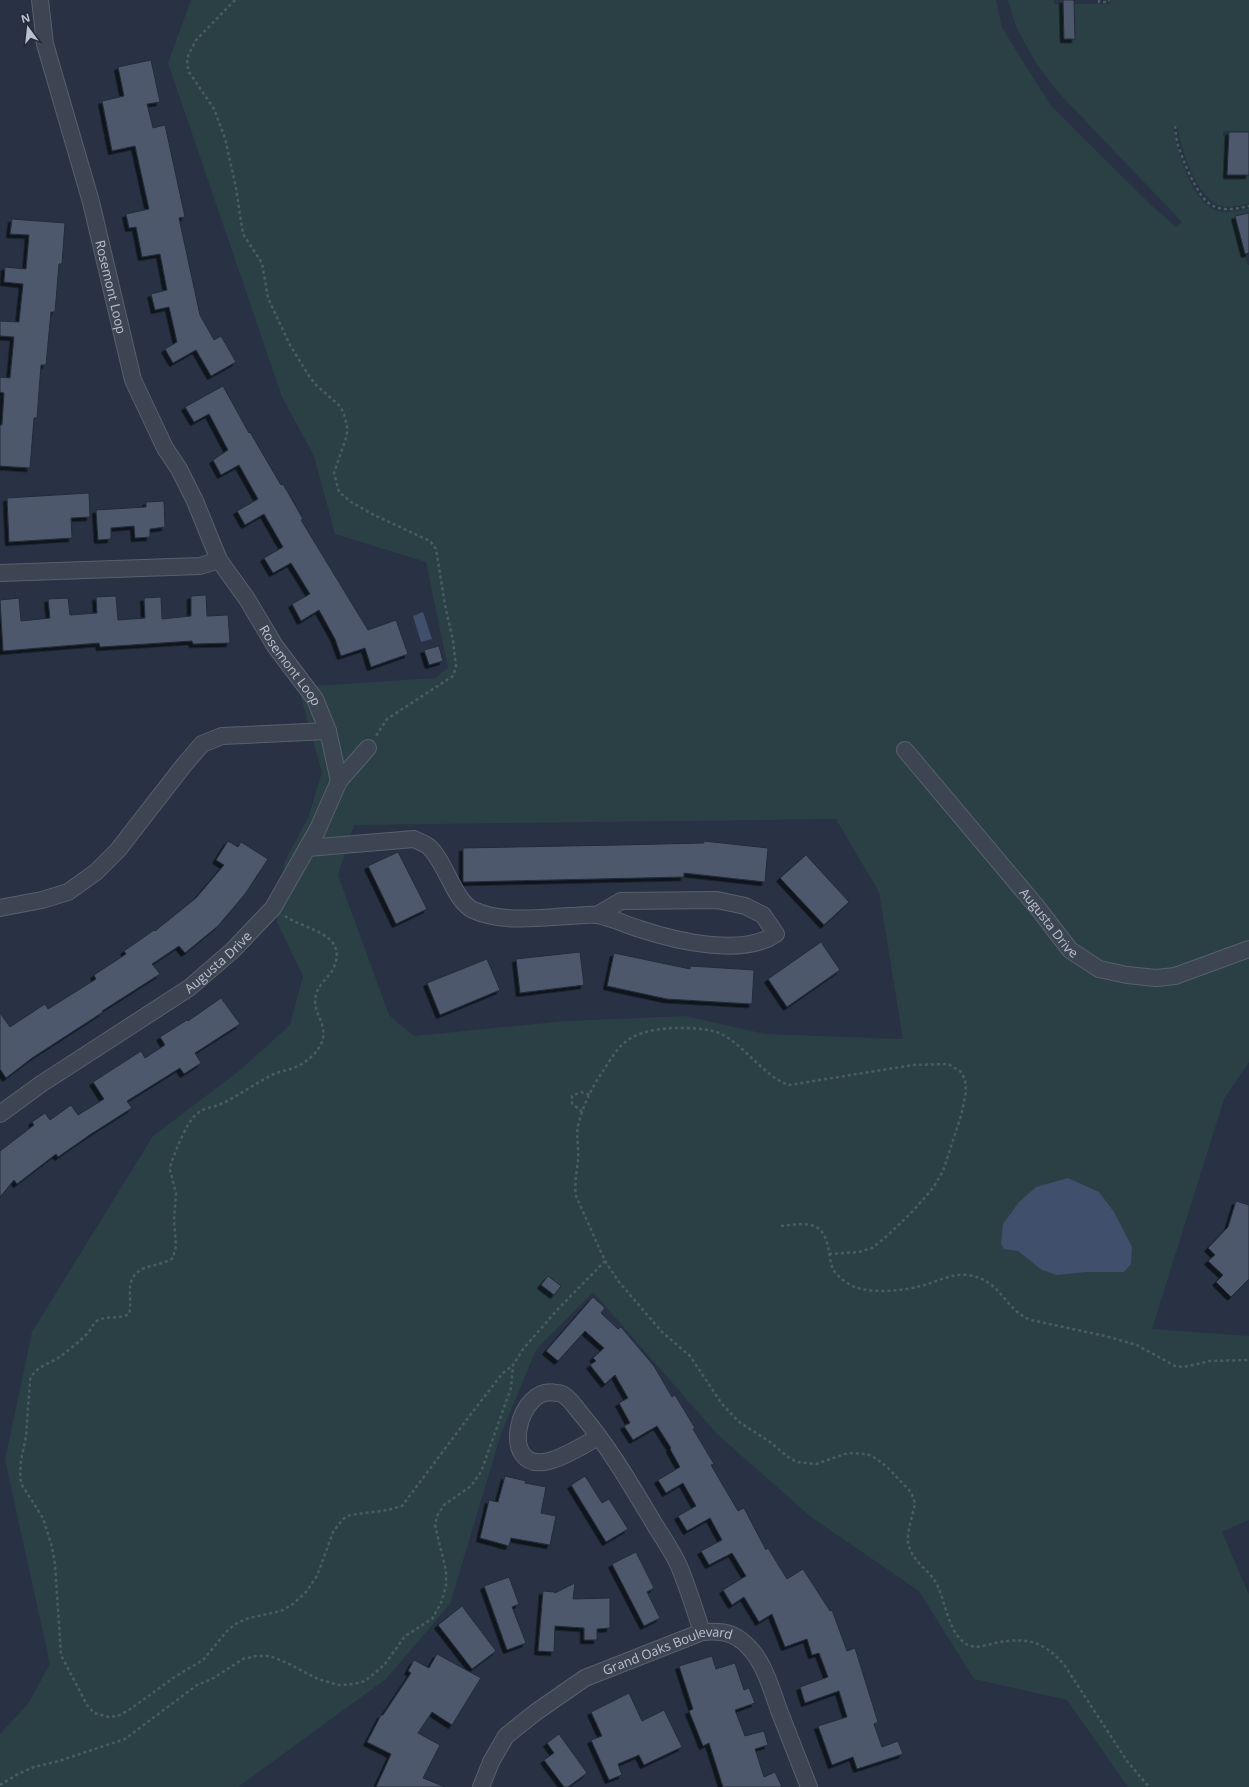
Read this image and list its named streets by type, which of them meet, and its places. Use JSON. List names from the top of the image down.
{
  "streets": {
    "street": ["Rosemont Loop", "Augusta Drive", "Grand Oaks Boulevard"]
  },
  "crossings": [
    ["Rosemont Loop", "Augusta Drive"]
  ],
  "north": "top"
}
